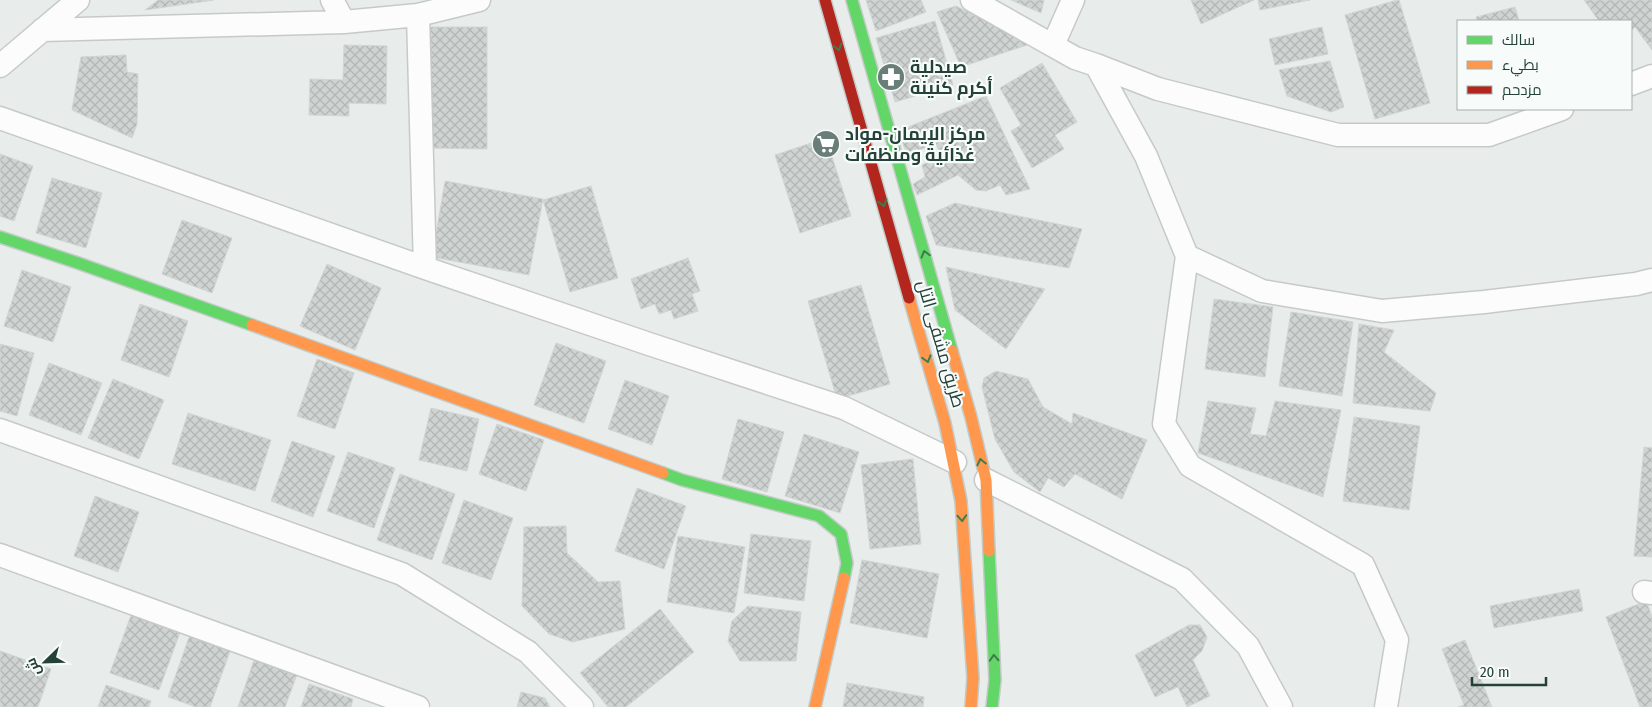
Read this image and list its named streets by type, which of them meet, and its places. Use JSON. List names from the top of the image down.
{
  "streets": {
    "street": ["طريق مشفى التل"]
  },
  "places": {
    "pharmacy": ["صيدلية أكرم كنينة"],
    "supermarket": ["مركز الإيمان-مواد غذائية ومنظفات"]
  },
  "legend": ["سالك", "بطيء", "مزدحم"],
  "scale_bar": "20 m",
  "north": "bottom left"
}
